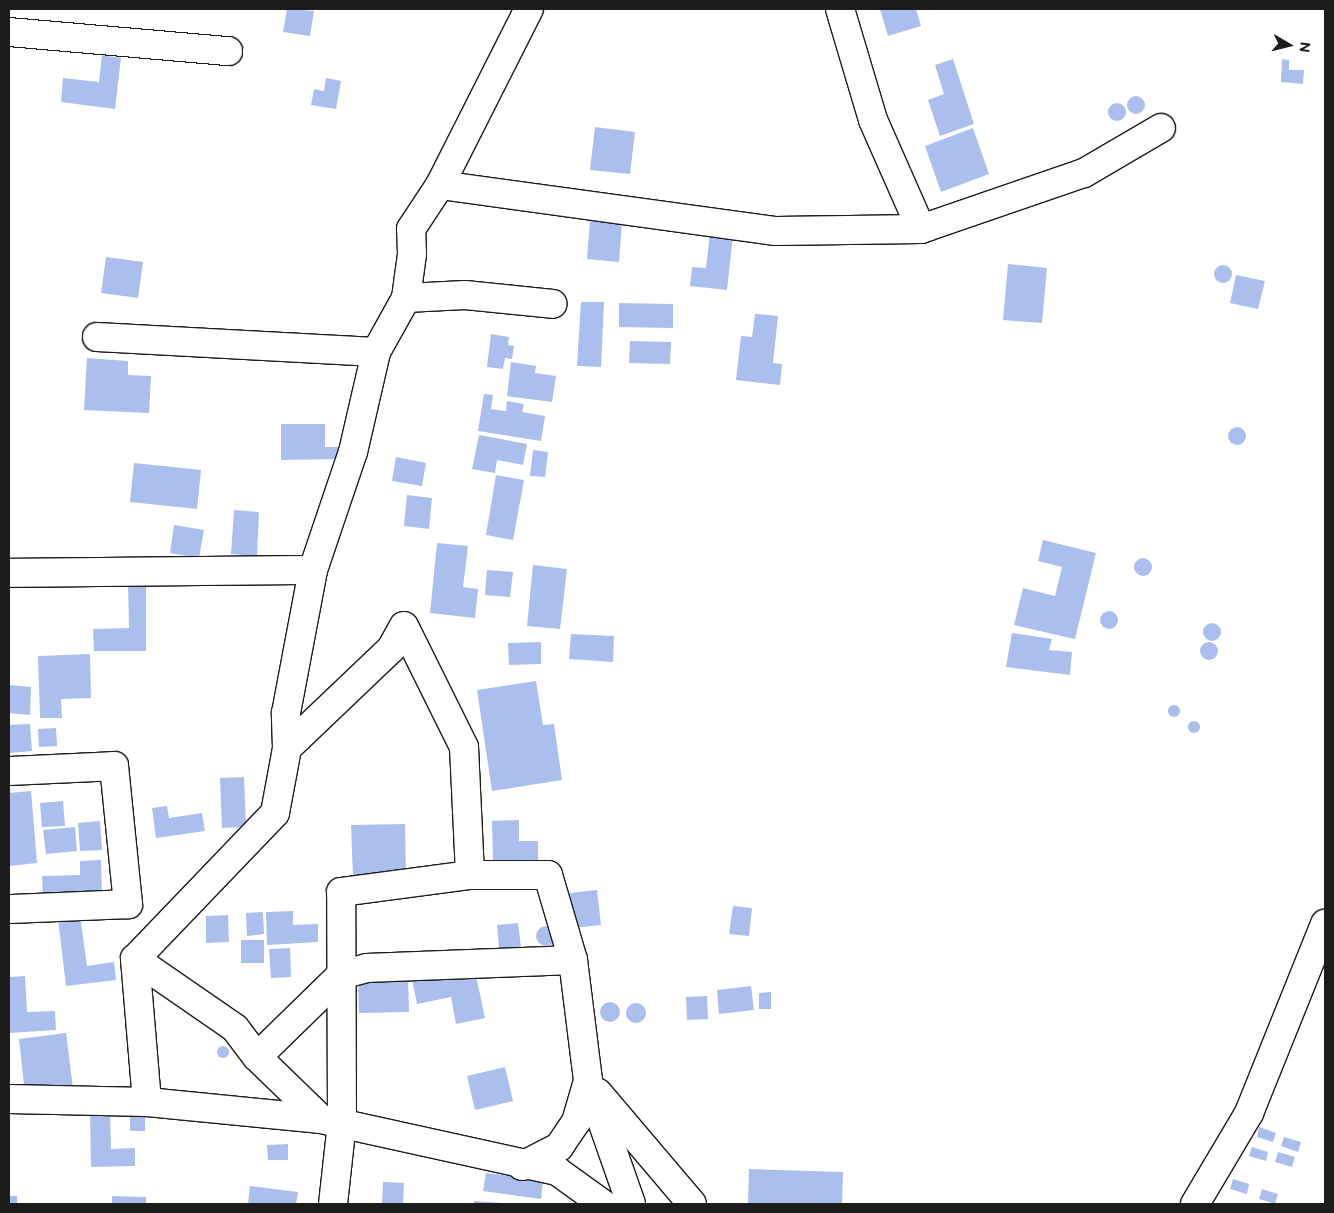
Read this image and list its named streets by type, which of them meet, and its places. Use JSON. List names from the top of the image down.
{
  "north": "right"
}
